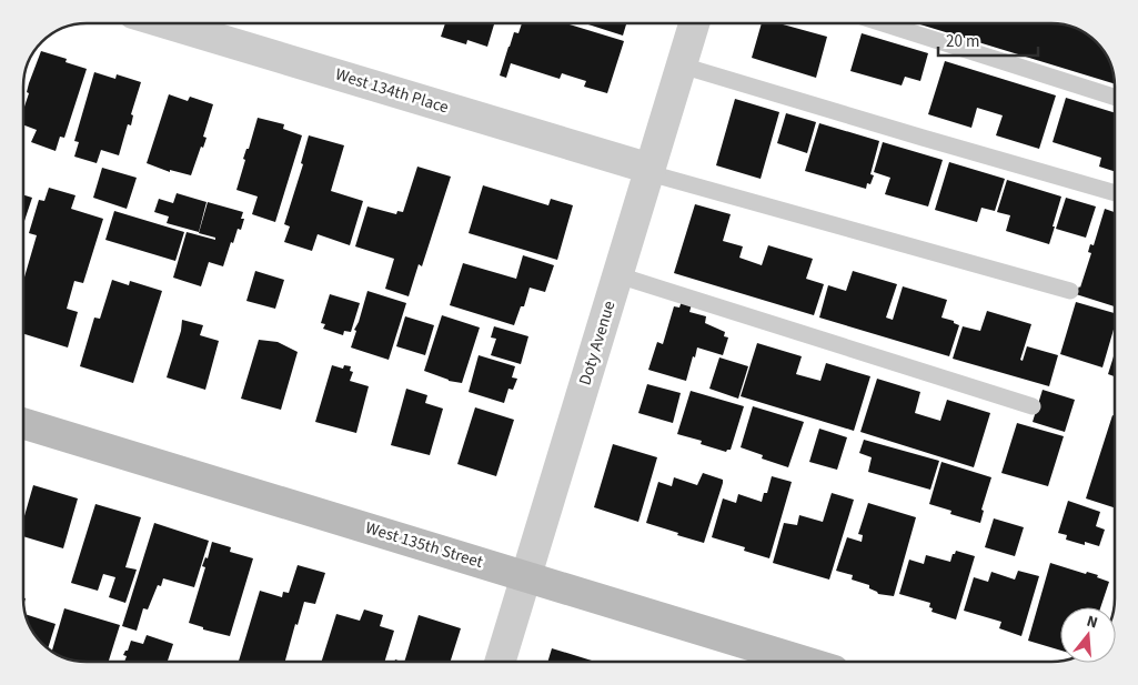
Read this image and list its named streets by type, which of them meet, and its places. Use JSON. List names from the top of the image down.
{
  "streets": {
    "street": ["West 134th Place", "Doty Avenue", "West 135th Street"]
  },
  "crossings": [
    ["West 134th Place", "Doty Avenue"],
    ["Doty Avenue", "West 135th Street"]
  ],
  "scale_bar": "20 m",
  "north": "top"
}
